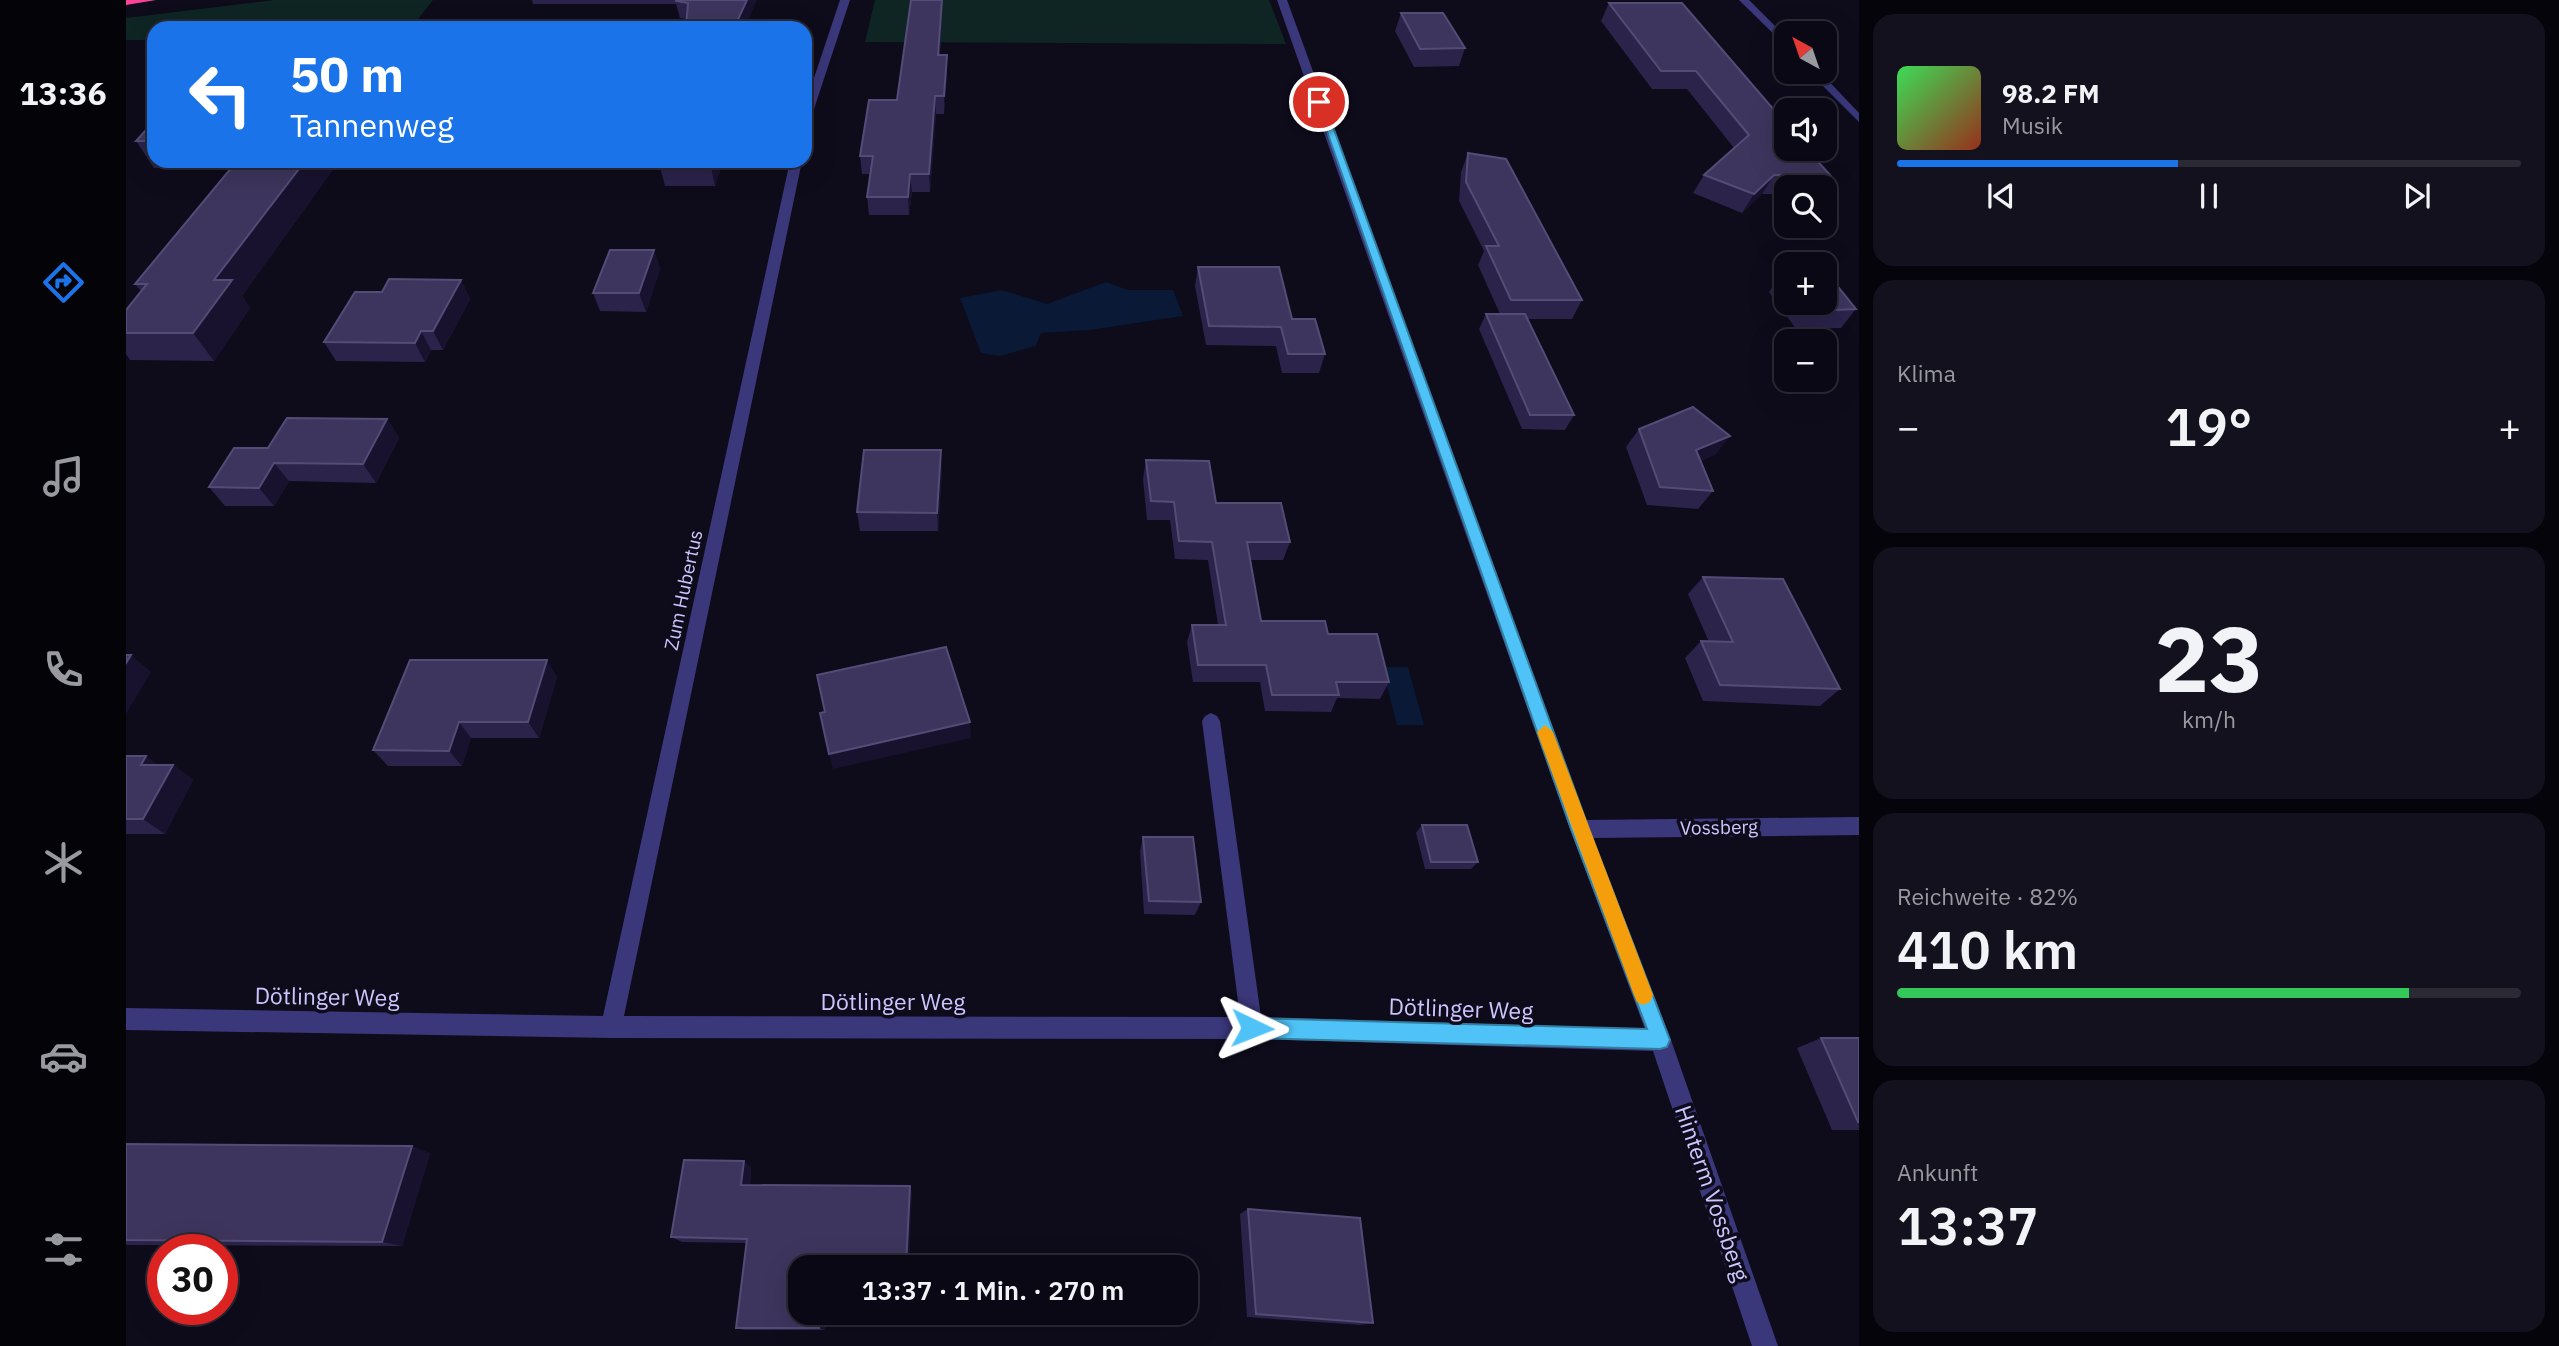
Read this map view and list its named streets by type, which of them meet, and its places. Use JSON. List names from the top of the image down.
{
  "streets": {
    "street": [
      "Zum Hubertus",
      "Vossberg",
      "Dötlinger Weg",
      "Hinterm Vossberg"
    ]
  },
  "crossings": [
    ["Zum Hubertus", "Dötlinger Weg"],
    ["Vossberg", "Hinterm Vossberg"],
    ["Dötlinger Weg", "Hinterm Vossberg"]
  ],
  "north": "top left",
  "page": {
    "tabs": "13:36",
    "map_buttons": ["+", "−"],
    "turn": ["50 m", "Tannenweg"],
    "song": ["98.2 FM", "Musik"],
    "tile": [
      "Klima",
      ["23", "km/h"],
      ["Reichweite · 82%", "410 km"],
      ["Ankunft", "13:37"]
    ],
    "heat": ["−", "19°", "+"],
    "limit": "30",
    "trip": "13:37 · 1 Min. · 270 m"
  }
}
